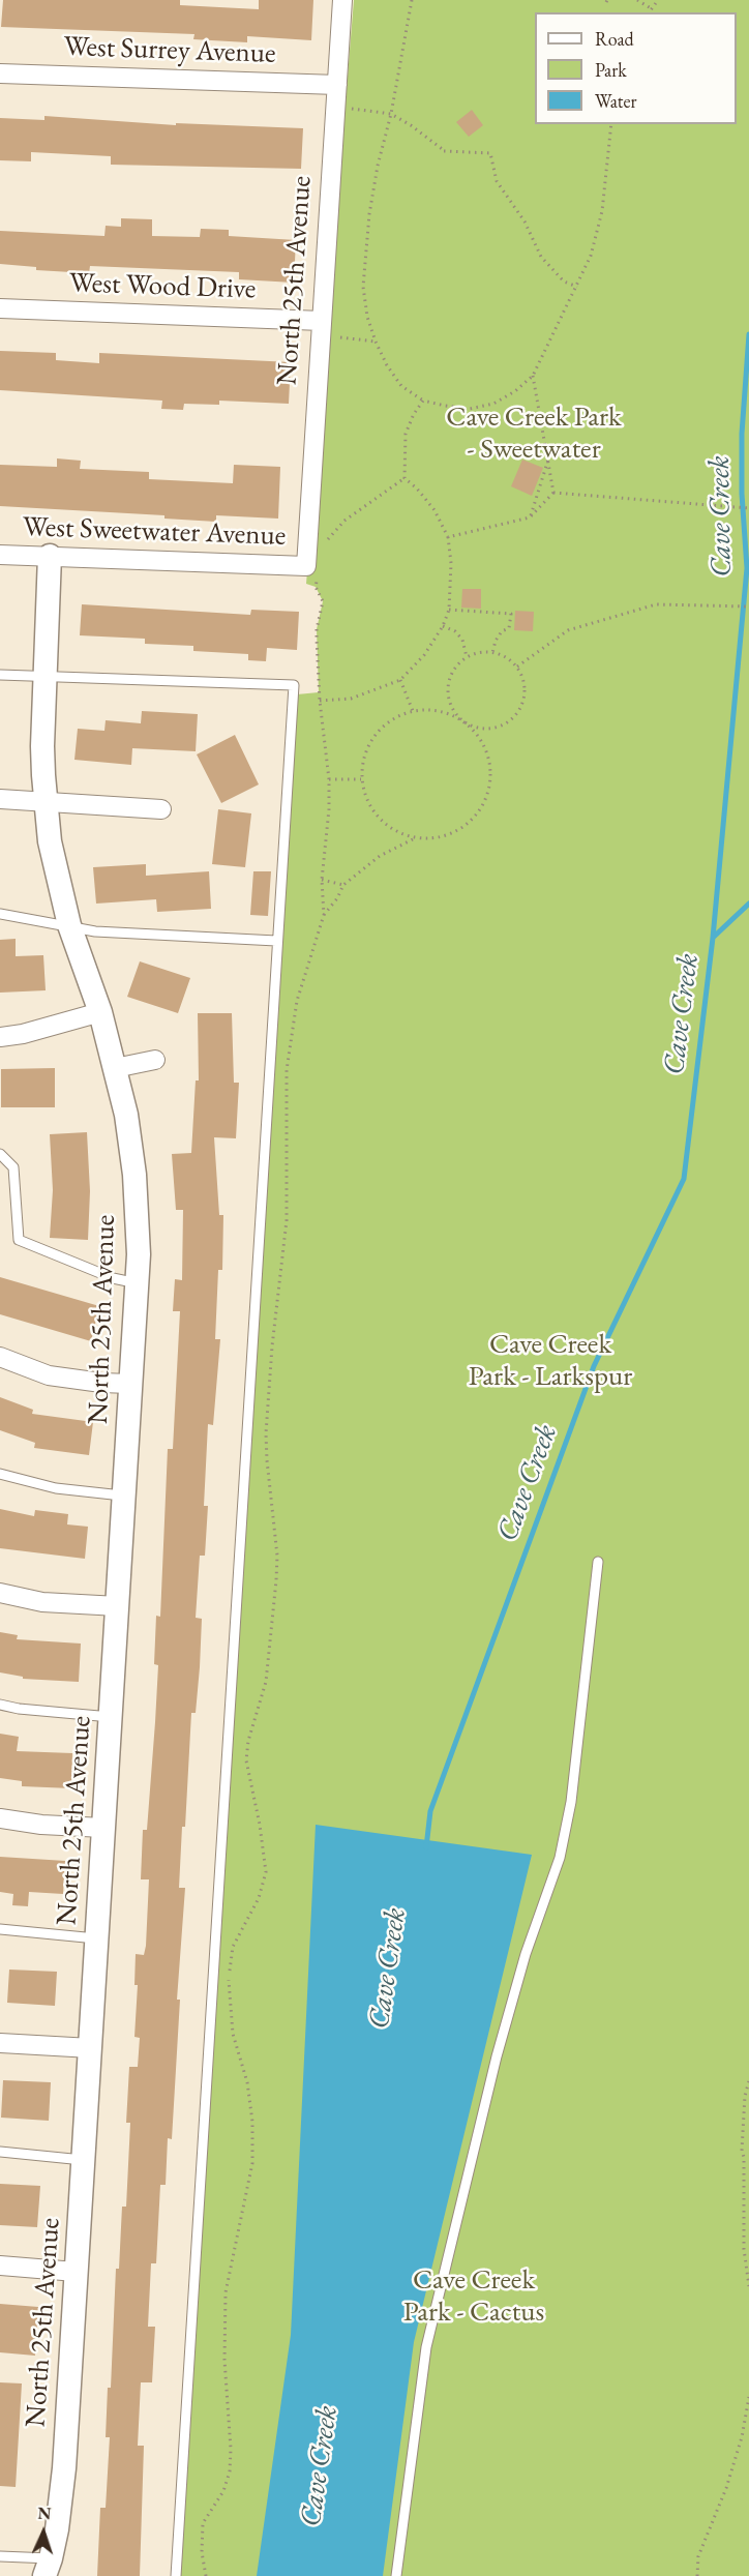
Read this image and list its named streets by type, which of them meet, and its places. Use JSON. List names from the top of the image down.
{
  "streets": {
    "street": [
      "West Surrey Avenue",
      "North 25th Avenue",
      "West Wood Drive",
      "West Sweetwater Avenue"
    ]
  },
  "crossings": [
    ["West Surrey Avenue", "North 25th Avenue"],
    ["North 25th Avenue", "West Wood Drive"],
    ["North 25th Avenue", "West Sweetwater Avenue"]
  ],
  "water": ["Cave Creek"],
  "parks": ["Cave Creek Park - Sweetwater", "Cave Creek Park - Larkspur", "Cave Creek Park - Cactus"],
  "legend": ["Road", "Park", "Water"],
  "north": "top"
}
